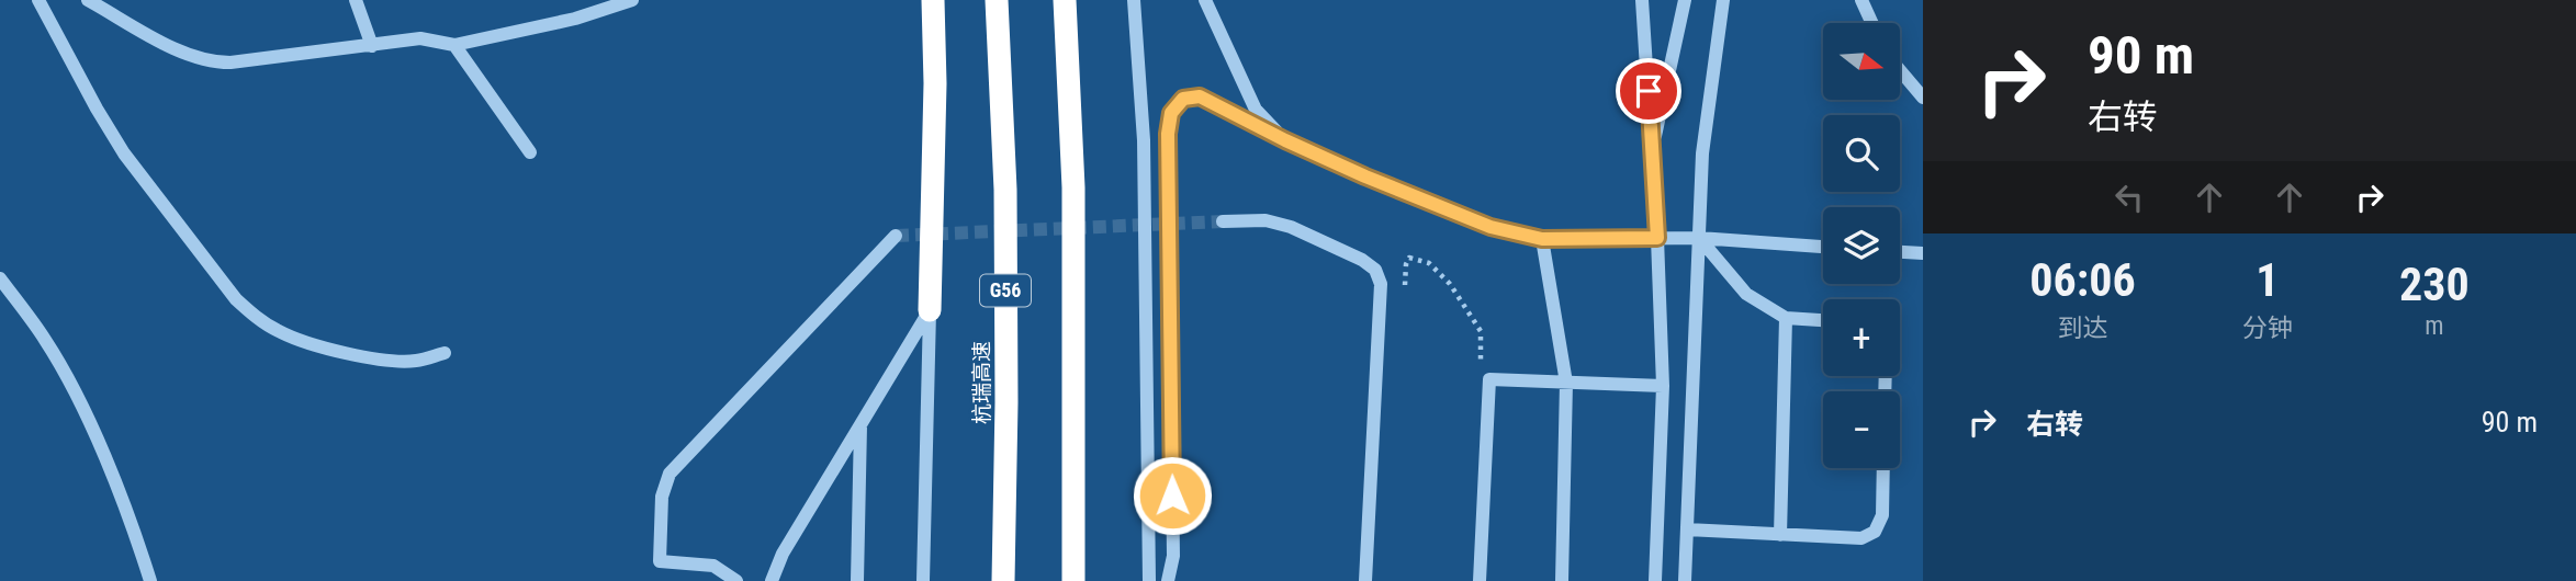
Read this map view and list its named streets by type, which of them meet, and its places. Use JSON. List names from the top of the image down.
{
  "streets": {
    "highway": ["G56", "杭瑞高速"]
  },
  "north": "right",
  "page": {
    "turn": ["90 m", "右转"],
    "map_buttons": ["+", "−"],
    "eta": [
      "06:06",
      "到达",
      "1",
      "分钟",
      "230",
      "m"
    ],
    "list": [
      {
        "name": "右转",
        "value": "90 m"
      }
    ]
  }
}
